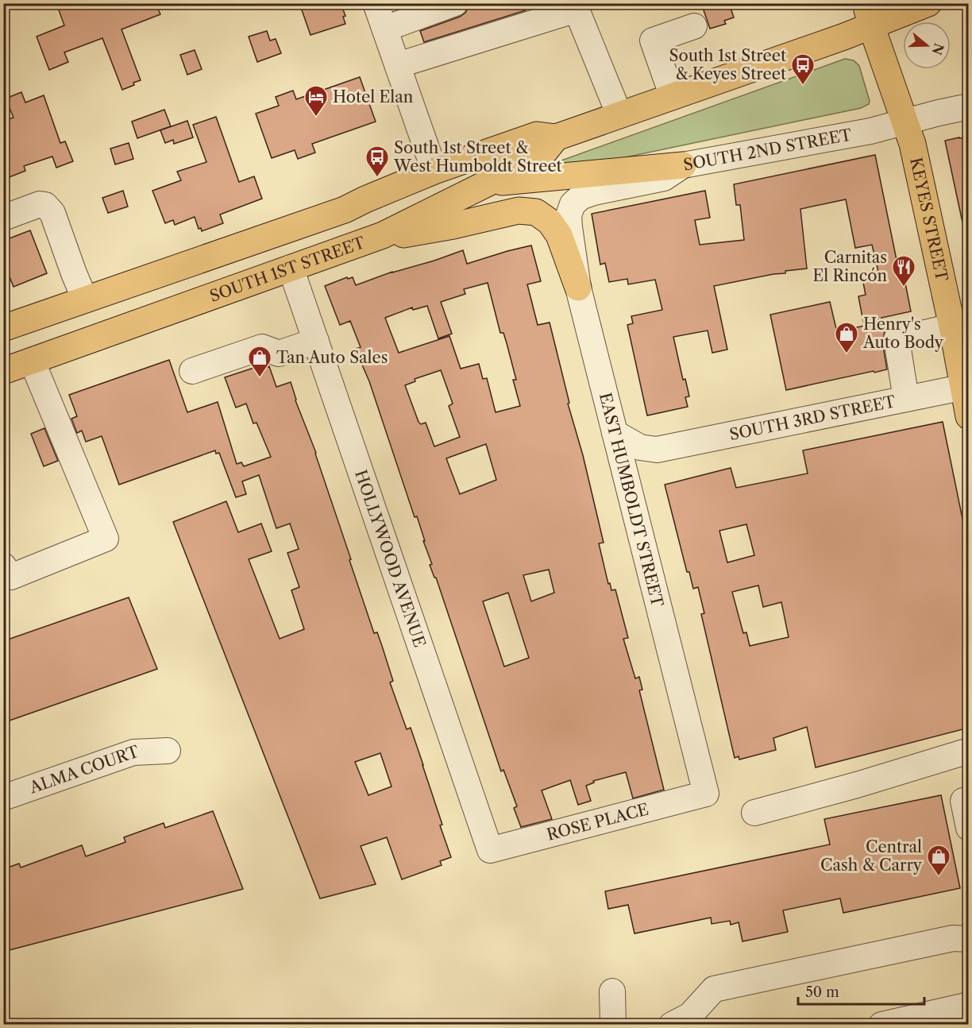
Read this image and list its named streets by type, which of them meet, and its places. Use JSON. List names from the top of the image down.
{
  "streets": {
    "main road": ["KEYES STREET", "SOUTH 1ST STREET"],
    "street": [
      "SOUTH 2ND STREET",
      "SOUTH 3RD STREET",
      "EAST HUMBOLDT STREET",
      "HOLLYWOOD AVENUE",
      "ALMA COURT",
      "ROSE PLACE"
    ]
  },
  "crossings": [
    ["SOUTH 2ND STREET", "KEYES STREET"],
    ["SOUTH 2ND STREET", "EAST HUMBOLDT STREET"],
    ["KEYES STREET", "SOUTH 1ST STREET"],
    ["KEYES STREET", "SOUTH 3RD STREET"],
    ["SOUTH 1ST STREET", "HOLLYWOOD AVENUE"],
    ["EAST HUMBOLDT STREET", "ROSE PLACE"],
    ["HOLLYWOOD AVENUE", "ROSE PLACE"]
  ],
  "places": {
    "bus stop": ["South 1st Street & Keyes Street", "South 1st Street & West Humboldt Street"],
    "hotel": ["Hotel Elan"],
    "restaurant": ["Carnitas El Rincón"],
    "shop": ["Henry's Auto Body", "Tan Auto Sales", "Central Cash & Carry"]
  },
  "scale_bar": "50 m",
  "north": "right"
}
